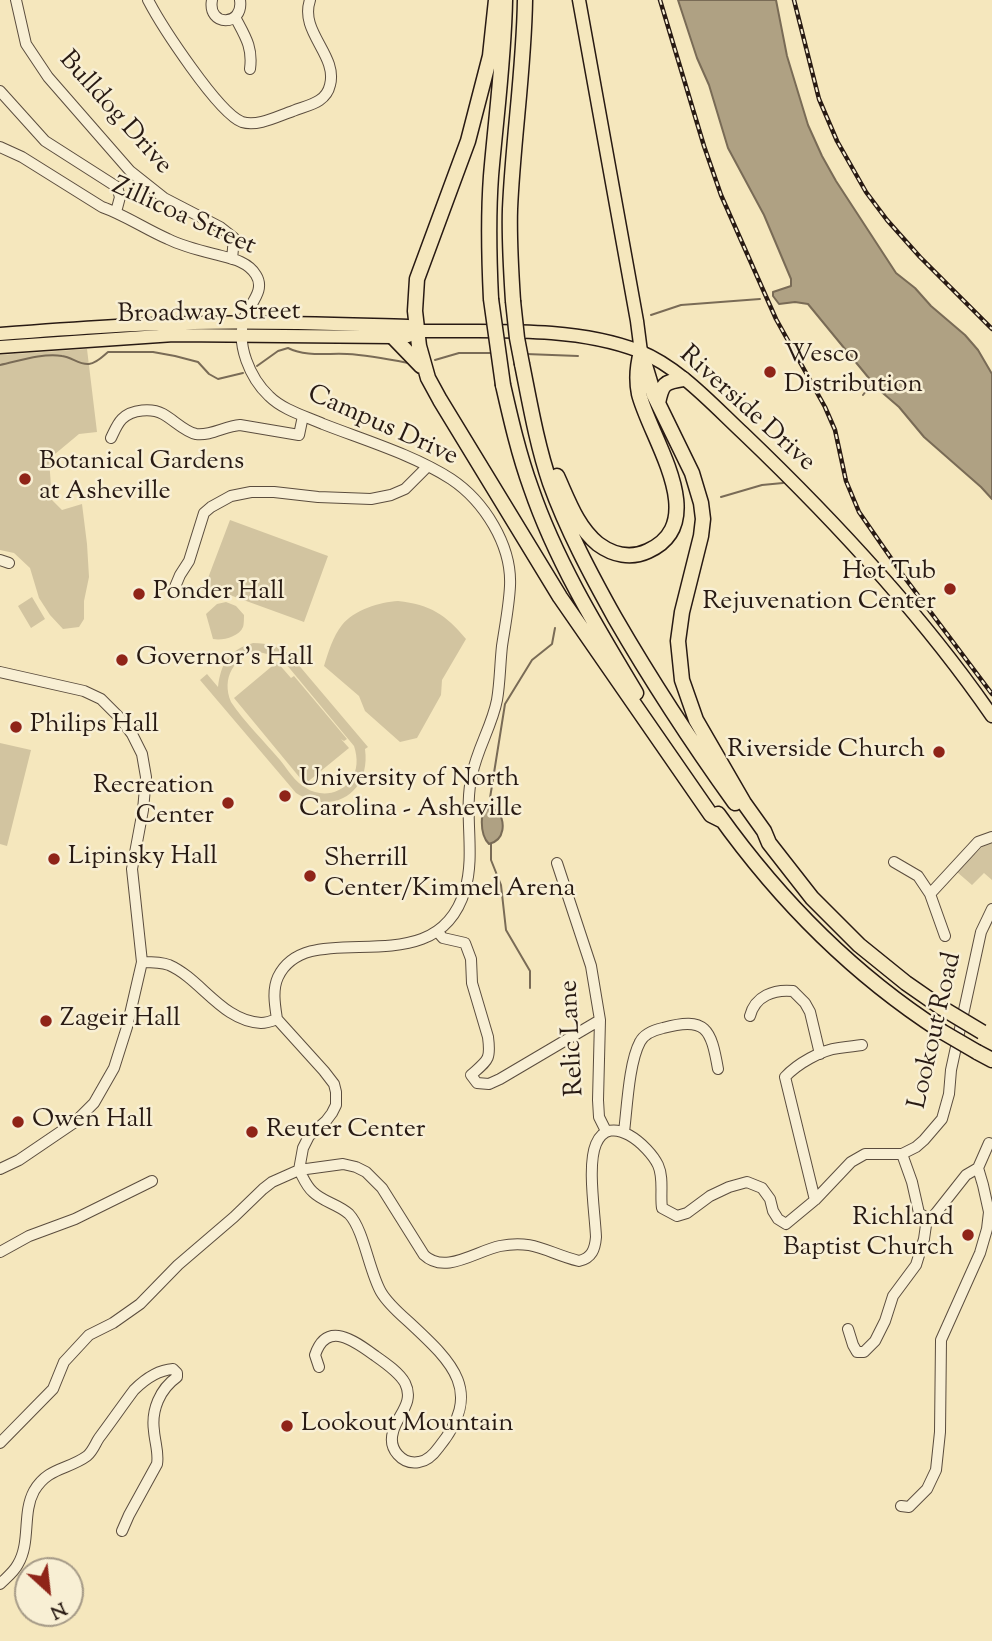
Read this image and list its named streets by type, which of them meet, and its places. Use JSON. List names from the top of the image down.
{
  "streets": {
    "main road": ["Broadway Street", "Riverside Drive"],
    "street": [
      "Bulldog Drive",
      "Zillicoa Street",
      "Campus Drive",
      "Lookout Road",
      "Relic Lane"
    ]
  },
  "crossings": [
    ["Bulldog Drive", "Zillicoa Street"],
    ["Zillicoa Street", "Broadway Street"],
    ["Zillicoa Street", "Campus Drive"],
    ["Broadway Street", "Riverside Drive"],
    ["Broadway Street", "Campus Drive"]
  ],
  "places": [
    "Wesco Distribution",
    "Botanical Gardens at Asheville",
    "Hot Tub Rejuvenation Center",
    "Ponder Hall",
    "Governor's Hall",
    "Philips Hall",
    "Riverside Church",
    "University of North Carolina - Asheville",
    "Recreation Center",
    "Lipinsky Hall",
    "Sherrill Center/Kimmel Arena",
    "Zageir Hall",
    "Owen Hall",
    "Reuter Center",
    "Richland Baptist Church",
    "Lookout Mountain"
  ],
  "north": "bottom right"
}
